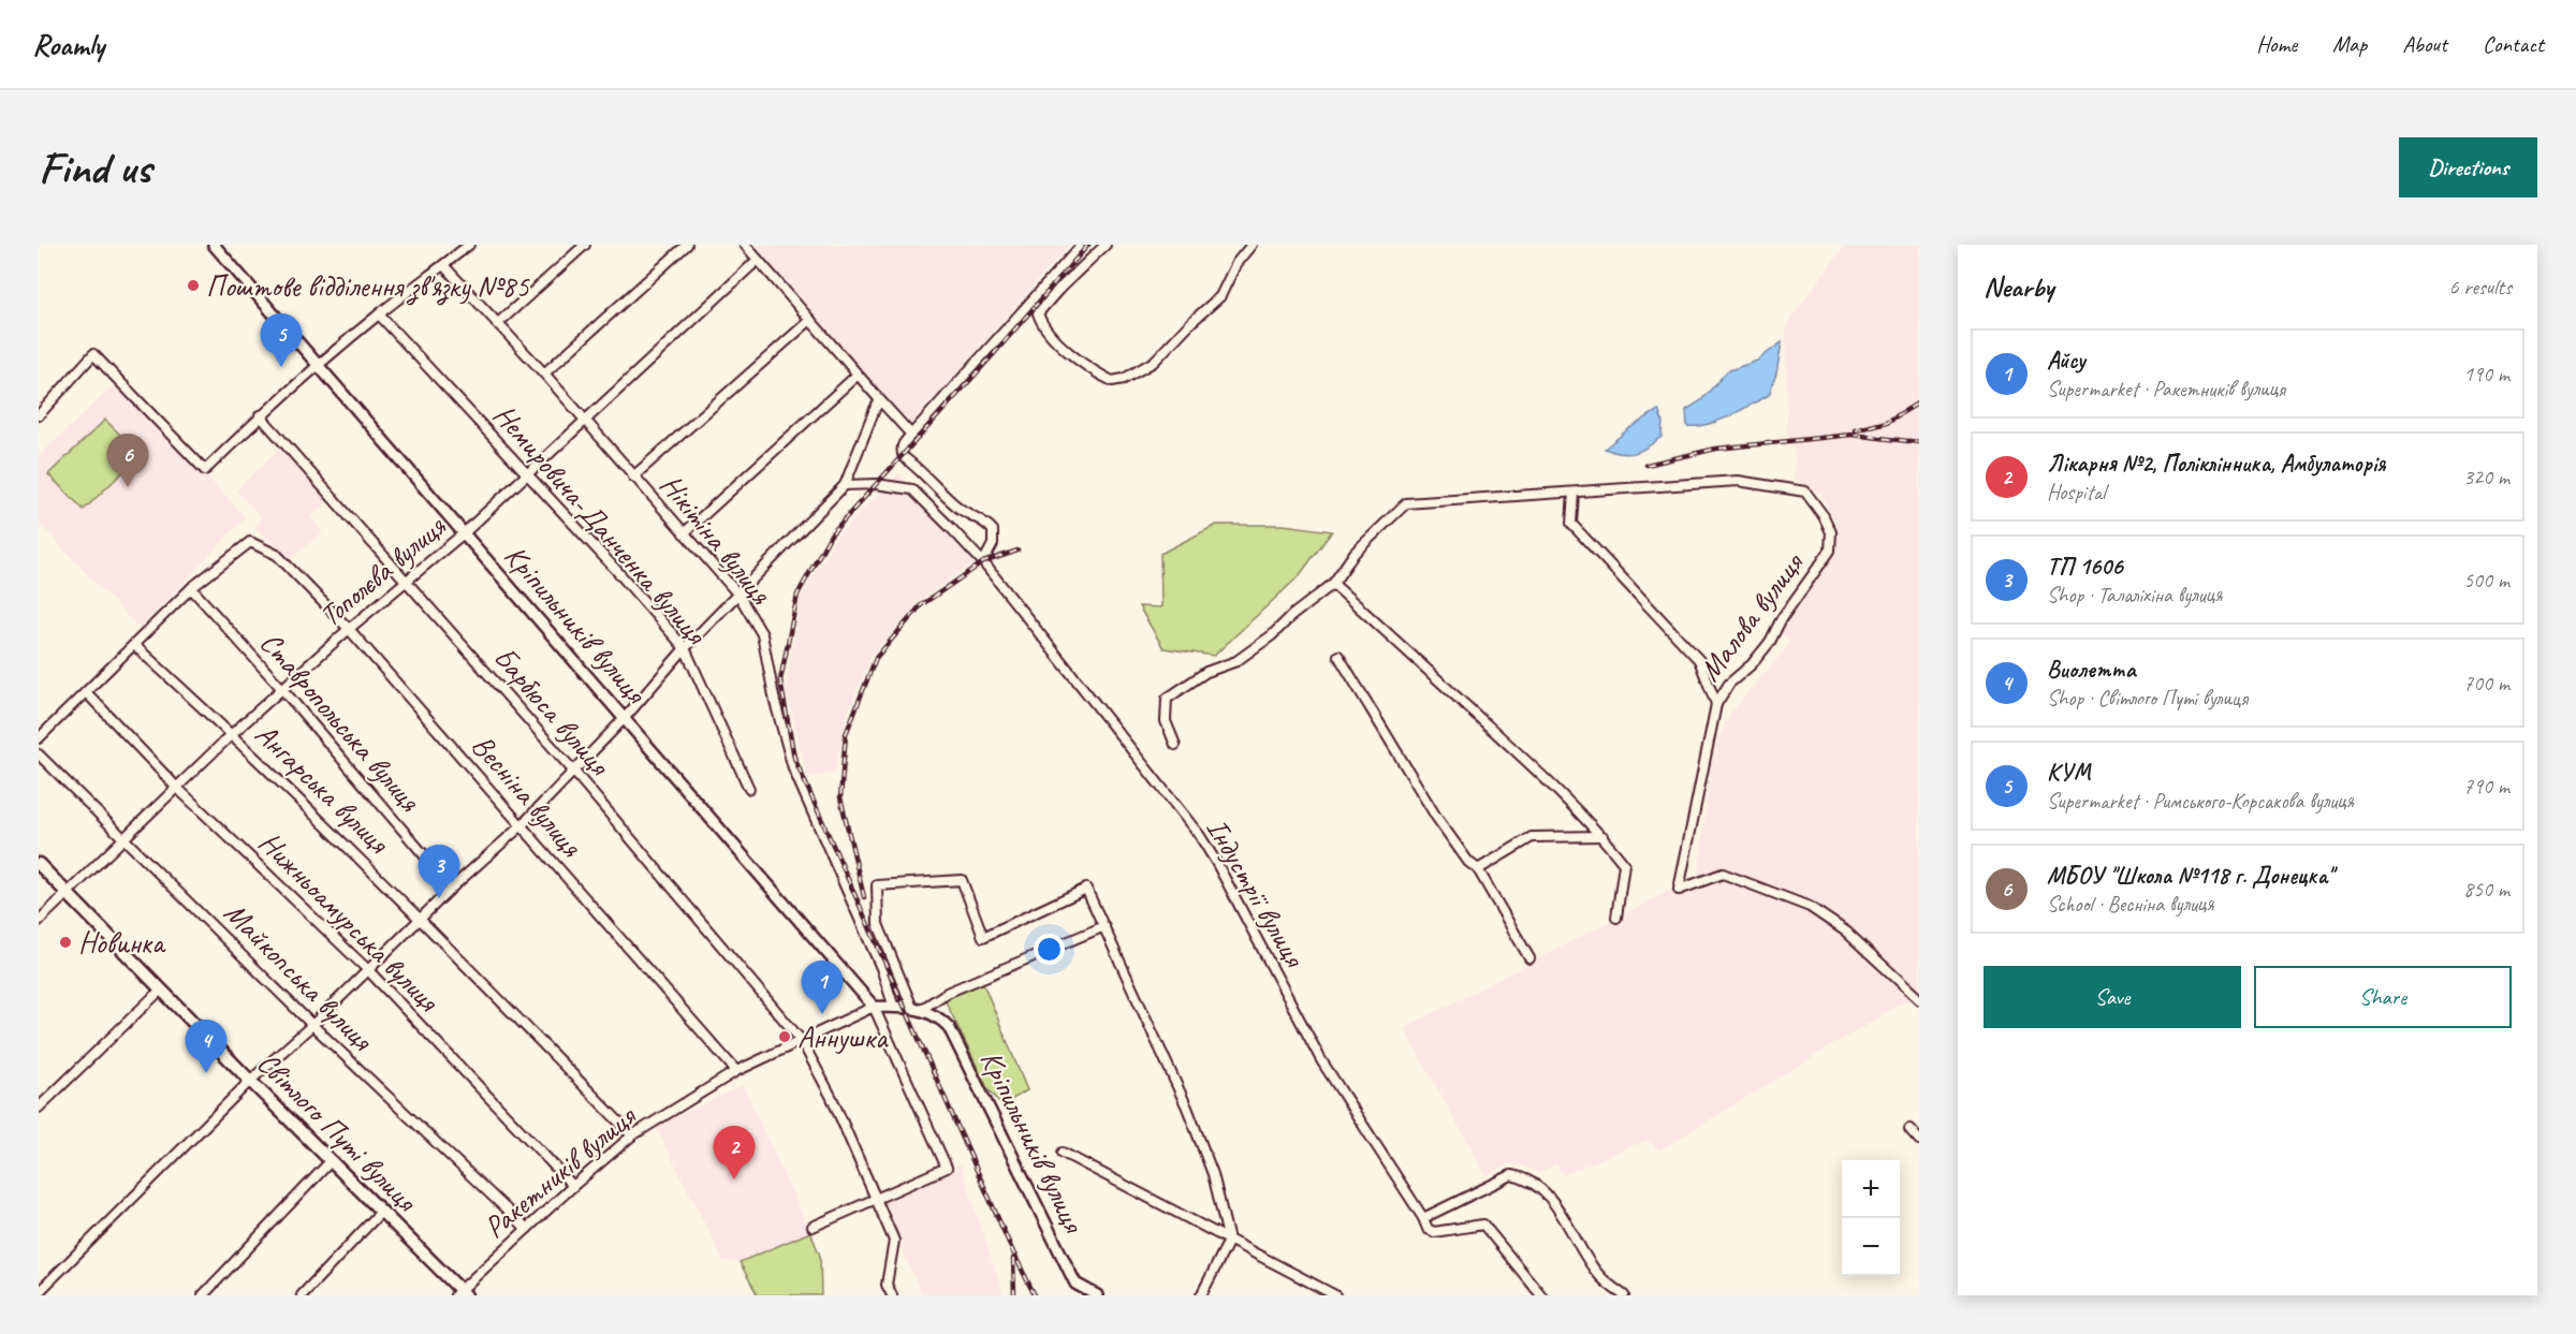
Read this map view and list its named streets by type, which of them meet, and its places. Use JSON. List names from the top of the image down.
{
  "streets": {
    "main road": ["Світлого Путі вулиця"],
    "street": [
      "Немировича-Данченка вулиця",
      "Нікітіна вулиця",
      "Тополєва вулиця",
      "Малова вулиця",
      "Кріпильників вулиця",
      "Барбюса вулиця",
      "Ставропольська вулиця",
      "Ангарська вулиця",
      "Весніна вулиця",
      "Індустрії вулиця",
      "Нижньоамурська вулиця",
      "Майкопська вулиця",
      "Ракетників вулиця"
    ]
  },
  "crossings": [
    ["Немировича-Данченка вулиця", "Тополєва вулиця"],
    ["Нікітіна вулиця", "Тополєва вулиця"],
    ["Тополєва вулиця", "Кріпильників вулиця"],
    ["Тополєва вулиця", "Барбюса вулиця"],
    ["Тополєва вулиця", "Ставропольська вулиця"],
    ["Тополєва вулиця", "Ангарська вулиця"],
    ["Тополєва вулиця", "Весніна вулиця"],
    ["Тополєва вулиця", "Нижньоамурська вулиця"],
    ["Тополєва вулиця", "Майкопська вулиця"],
    ["Тополєва вулиця", "Світлого Путі вулиця"],
    ["Кріпильників вулиця", "Ракетників вулиця"],
    ["Барбюса вулиця", "Ракетників вулиця"],
    ["Ставропольська вулиця", "Весніна вулиця"],
    ["Ангарська вулиця", "Ракетників вулиця"],
    ["Весніна вулиця", "Ракетників вулиця"],
    ["Нижньоамурська вулиця", "Ракетників вулиця"],
    ["Майкопська вулиця", "Ракетників вулиця"],
    ["Світлого Путі вулиця", "Ракетників вулиця"]
  ],
  "places": ["Поштове відділення зв'язку №85", "Новинка", "Аннушка"],
  "page": {
    "header": "Roamly",
    "nav": [
      "Home",
      "Map",
      "About",
      "Contact"
    ],
    "buttons": [
      "Directions",
      ["Save", "Share"]
    ],
    "title": "Find us",
    "heading": ["Nearby", "6 results"],
    "pins": [
      "5",
      "6",
      "3",
      "1",
      "4",
      "2"
    ],
    "list": [
      {
        "mark": "1",
        "name": "Айсу",
        "note": "Supermarket · Ракетників вулиця",
        "value": "190 m"
      },
      {
        "mark": "2",
        "name": "Лікарня №2, Поліклінника, Амбулаторія",
        "note": "Hospital",
        "value": "320 m"
      },
      {
        "mark": "3",
        "name": "ТП 1606",
        "note": "Shop · Талаліхіна вулиця",
        "value": "500 m"
      },
      {
        "mark": "4",
        "name": "Виолетта",
        "note": "Shop · Світлого Путі вулиця",
        "value": "700 m"
      },
      {
        "mark": "5",
        "name": "КУМ",
        "note": "Supermarket · Римського-Корсакова вулиця",
        "value": "790 m"
      },
      {
        "mark": "6",
        "name": "МБОУ \"Школа №118 г. Донецка\"",
        "note": "School · Весніна вулиця",
        "value": "850 m"
      }
    ],
    "map_buttons": ["+", "−"]
  }
}
